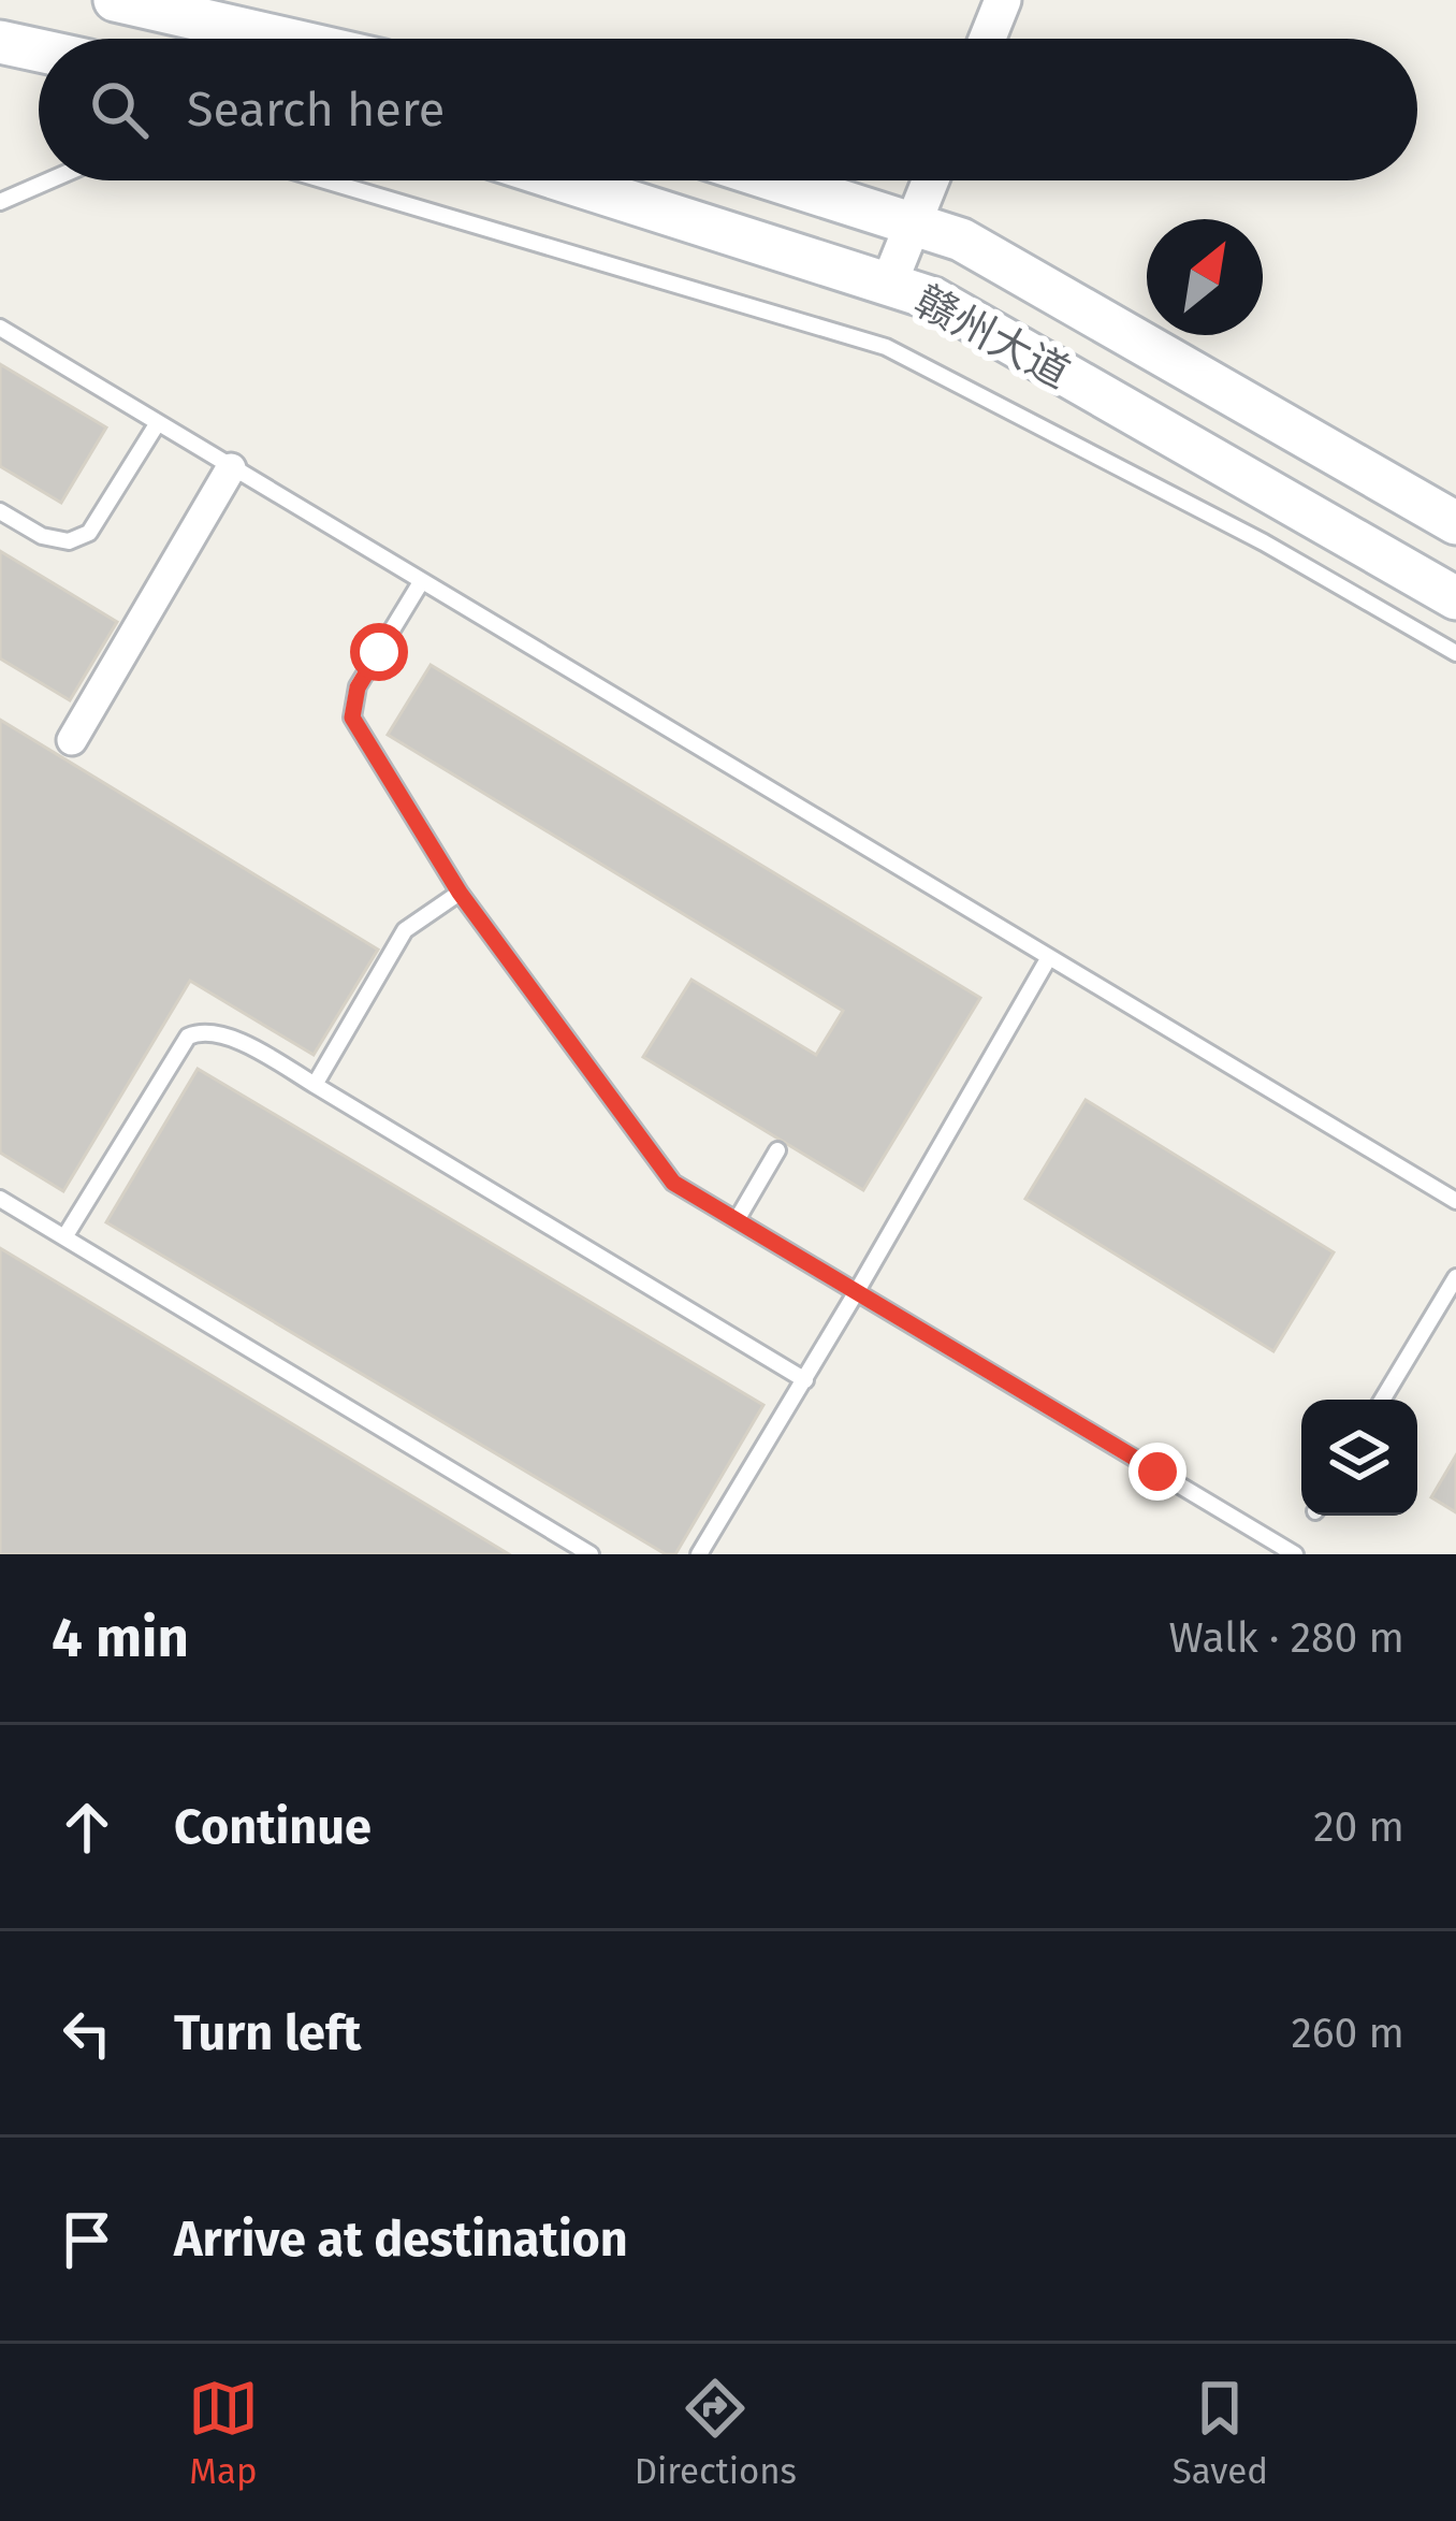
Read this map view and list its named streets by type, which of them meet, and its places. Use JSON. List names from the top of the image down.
{
  "streets": {
    "main road": ["赣州大道"]
  },
  "north": "top right",
  "page": {
    "search": "Search here",
    "heading": ["4 min", "Walk · 280 m"],
    "list": [
      ["Continue", "20 m"],
      ["Turn left", "260 m"],
      "Arrive at destination"
    ],
    "nav": ["Map", "Directions", "Saved"]
  }
}
